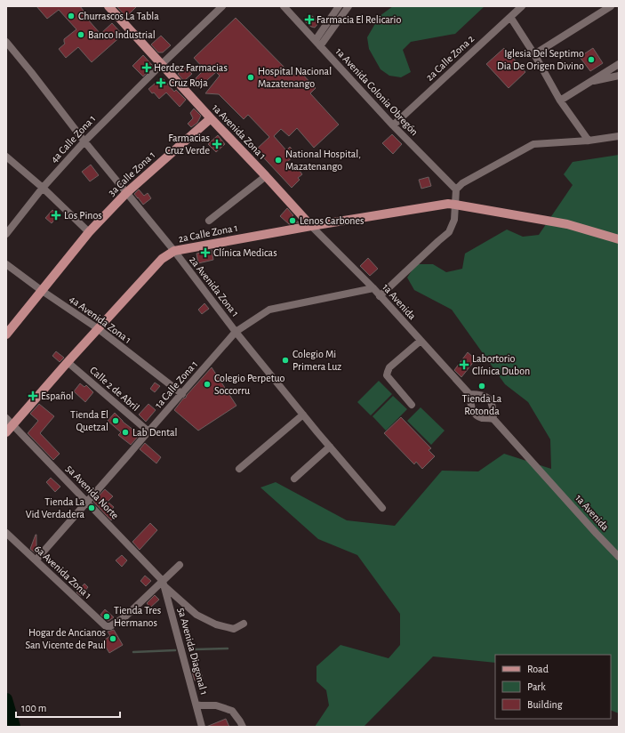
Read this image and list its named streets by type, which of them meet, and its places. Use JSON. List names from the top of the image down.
{
  "streets": {
    "main road": ["1a Avenida Zona 1", "3a Calle Zona 1", "2a Calle Zona 1"],
    "street": [
      "2a Calle Zona 2",
      "1a Avenida Colonia Obregón",
      "4a Calle Zona 1",
      "2a Avenida Zona 1",
      "1a Avenida",
      "4a Avenida Zona 1",
      "1a Calle Zona 1",
      "Calle 2 de Abril",
      "5a Avenida Norte",
      "6a Avenida Zona 1",
      "5a Avenida Diagonal 1"
    ]
  },
  "crossings": [
    ["2a Calle Zona 2", "1a Avenida Colonia Obregón"],
    ["1a Avenida Zona 1", "4a Calle Zona 1"],
    ["1a Avenida Zona 1", "3a Calle Zona 1"],
    ["1a Avenida Zona 1", "2a Calle Zona 1"],
    ["1a Avenida Zona 1", "1a Avenida"],
    ["4a Calle Zona 1", "2a Avenida Zona 1"],
    ["3a Calle Zona 1", "2a Avenida Zona 1"],
    ["3a Calle Zona 1", "4a Avenida Zona 1"],
    ["2a Calle Zona 1", "2a Avenida Zona 1"],
    ["2a Calle Zona 1", "1a Avenida"],
    ["2a Calle Zona 1", "4a Avenida Zona 1"],
    ["2a Calle Zona 1", "Calle 2 de Abril"],
    ["2a Calle Zona 1", "5a Avenida Norte"],
    ["2a Avenida Zona 1", "1a Calle Zona 1"],
    ["1a Avenida", "1a Calle Zona 1"],
    ["4a Avenida Zona 1", "1a Calle Zona 1"],
    ["1a Calle Zona 1", "Calle 2 de Abril"],
    ["1a Calle Zona 1", "5a Avenida Norte"],
    ["1a Calle Zona 1", "6a Avenida Zona 1"],
    ["5a Avenida Norte", "6a Avenida Zona 1"],
    ["5a Avenida Norte", "5a Avenida Diagonal 1"],
    ["6a Avenida Zona 1", "5a Avenida Diagonal 1"]
  ],
  "places": {
    "other": [
      "Churrascos La Tabla",
      "Banco Industrial",
      "Iglesia Del Septimo Dia De Origen Divino",
      "Hospital Nacional Mazatenango",
      "National Hospital, Mazatenango",
      "Lenos Carbones",
      "Colegio Mi Primera Luz",
      "Colegio Perpetuo Soccorru",
      "Tienda La Rotonda",
      "Tienda El Quetzal",
      "Lab Dental",
      "Tienda La Vid Verdadera",
      "Tienda Tres Hermanos",
      "Hogar de Ancianos San Vicente de Paul"
    ],
    "health": [
      "Farmacia El Relicario",
      "Herdez Farmacias",
      "Cruz Roja",
      "Farmacias Cruz Verde",
      "Los Pinos",
      "Clínica Medicas",
      "Labortorio Clínica Dubon",
      "Español"
    ]
  },
  "legend": ["Road", "Park", "Building"],
  "scale_bar": "100 m"
}
